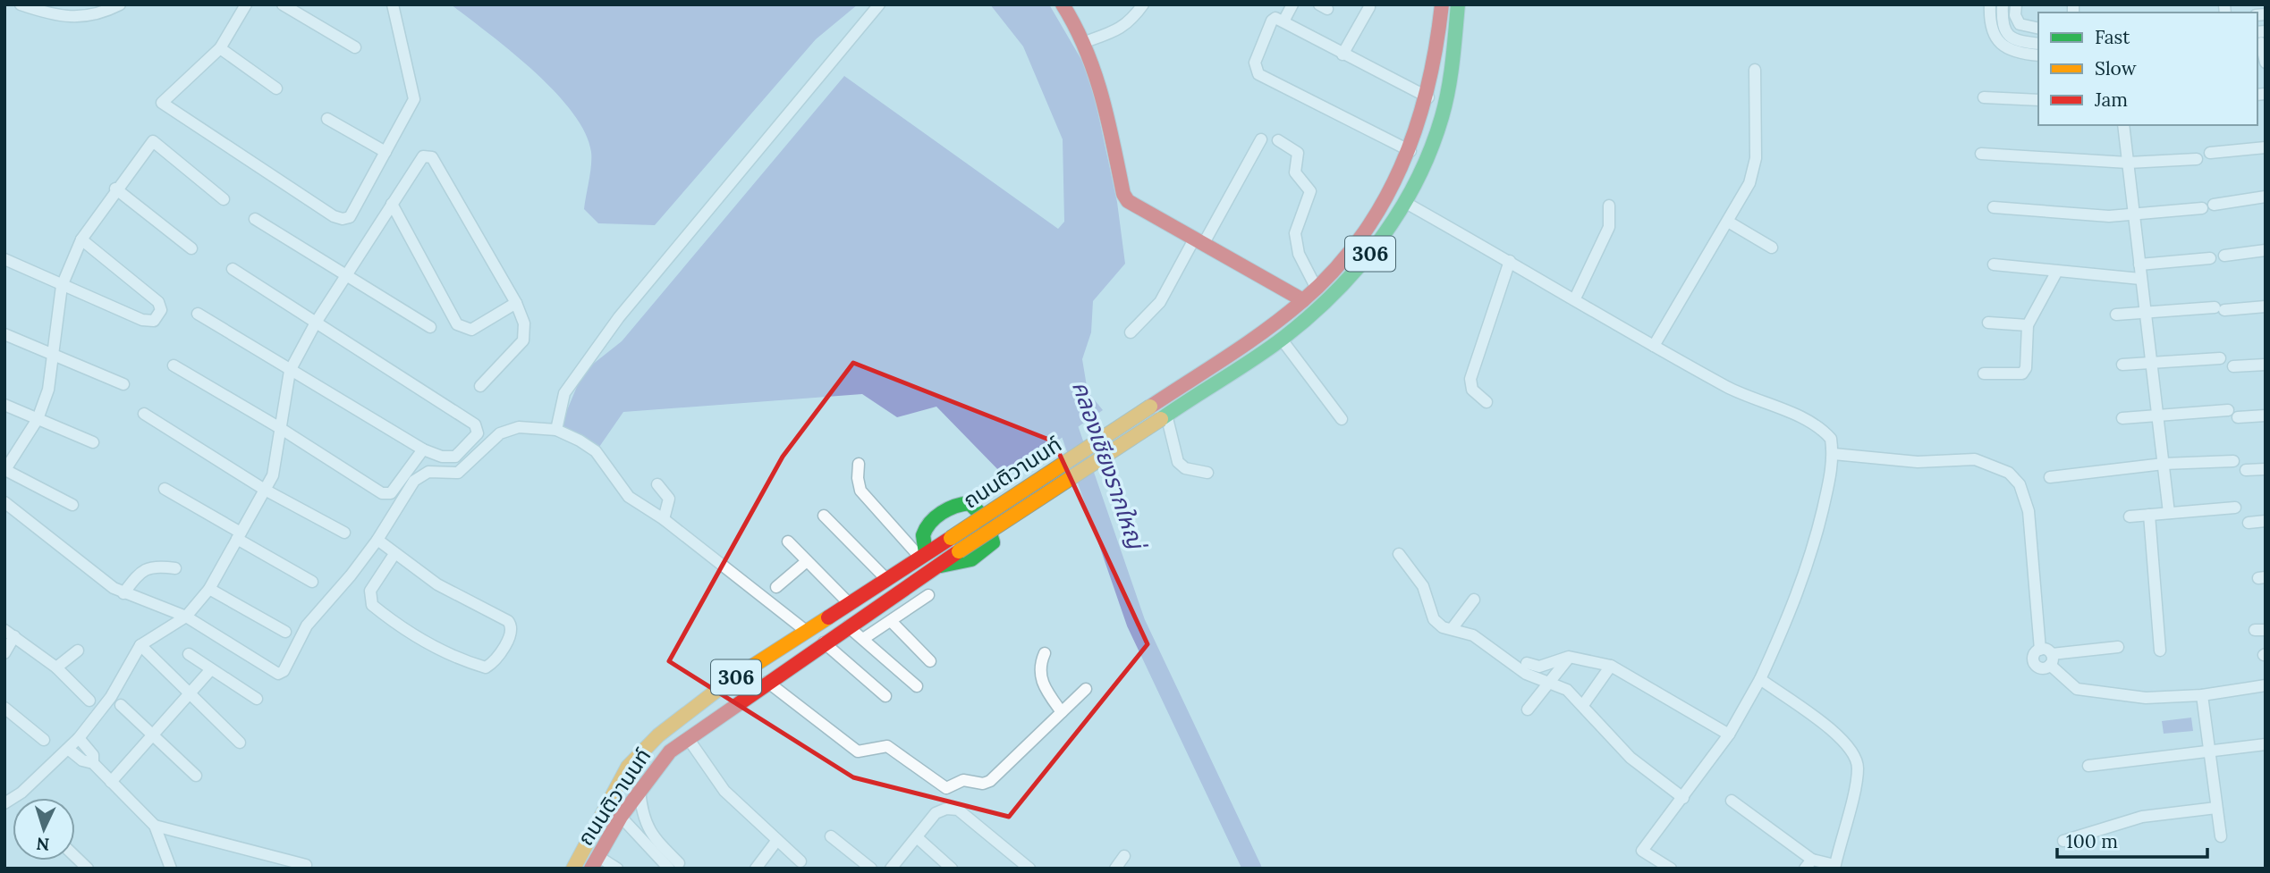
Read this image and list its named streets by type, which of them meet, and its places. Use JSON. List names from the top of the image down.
{
  "streets": {
    "main road": ["306", "ถนนติวานนท์"]
  },
  "water": ["คลองเชียงรากใหญ่"],
  "legend": ["Fast", "Slow", "Jam"],
  "scale_bar": "100 m",
  "north": "bottom"
}
